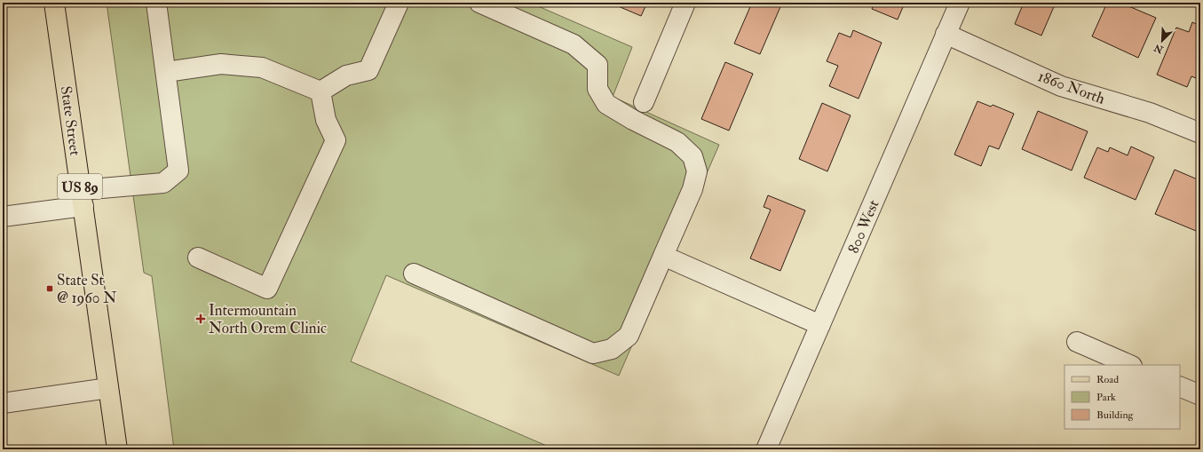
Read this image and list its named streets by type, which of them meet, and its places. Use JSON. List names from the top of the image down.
{
  "streets": {
    "main road": ["State Street", "US 89"],
    "street": ["1860 North", "800 West"]
  },
  "crossings": [
    ["1860 North", "800 West"]
  ],
  "places": {
    "transit": ["State St @ 1960 N"],
    "health": ["Intermountain North Orem Clinic"]
  },
  "legend": ["Road", "Park", "Building"],
  "north": "bottom left"
}
